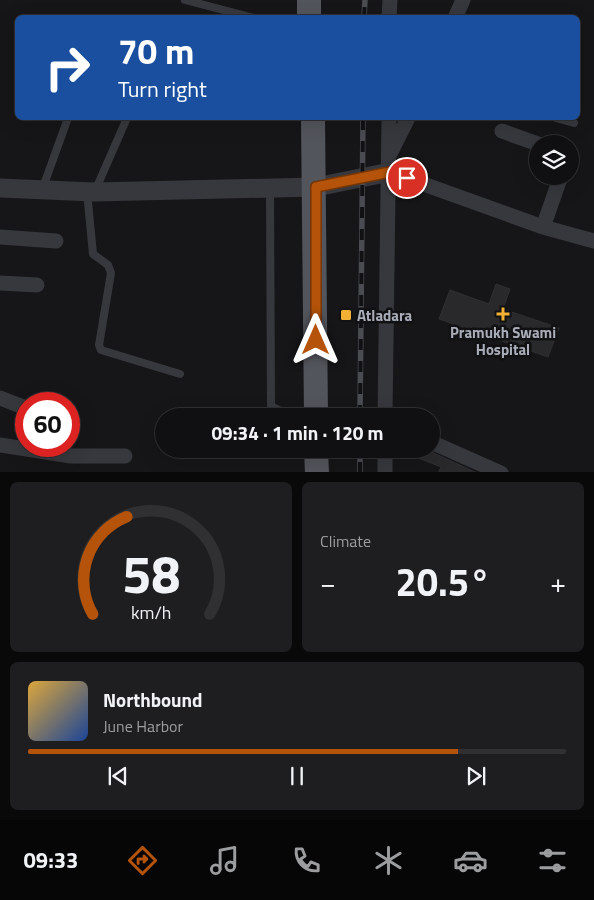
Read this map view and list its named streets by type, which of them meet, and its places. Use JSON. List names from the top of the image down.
{
  "places": {
    "health": ["Pramukh Swami Hospital"],
    "transit": ["Atladara"]
  },
  "page": {
    "turn": ["70 m", "Turn right"],
    "limit": "60",
    "trip": "09:34 · 1 min · 120 m",
    "tile": "Climate",
    "heat": ["−", "20.5°", "+"],
    "song": ["Northbound", "June Harbor"],
    "tabs": "09:33",
    "gauge": ["58", "km/h"]
  }
}
